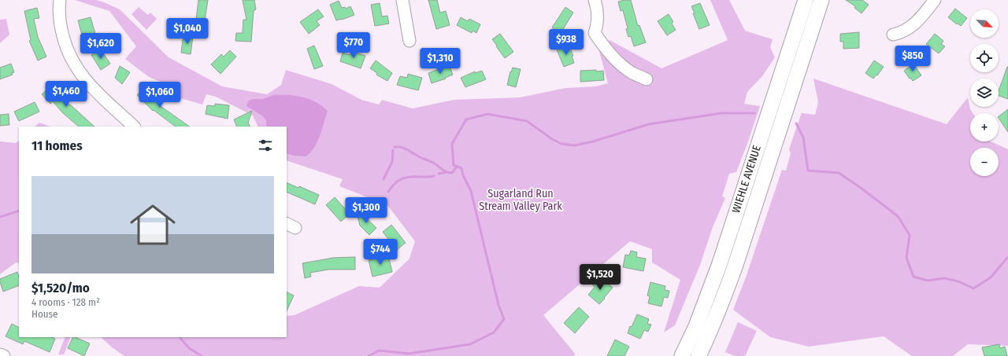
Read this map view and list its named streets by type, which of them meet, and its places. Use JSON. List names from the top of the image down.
{
  "streets": {
    "main road": ["WIEHLE AVENUE"]
  },
  "parks": ["Sugarland Run Stream Valley Park"],
  "north": "bottom right",
  "page": {
    "map_buttons": ["+", "−"],
    "price": [
      "$1,040",
      "$938",
      "$770",
      "$1,620",
      "$850",
      "$1,310",
      "$1,460",
      "$1,060",
      "$1,300",
      "$744",
      "$1,520"
    ],
    "heading": "11 homes",
    "list": [
      {
        "name": "$1,520/mo",
        "note": "4 rooms · 128 m² · House"
      }
    ]
  }
}
